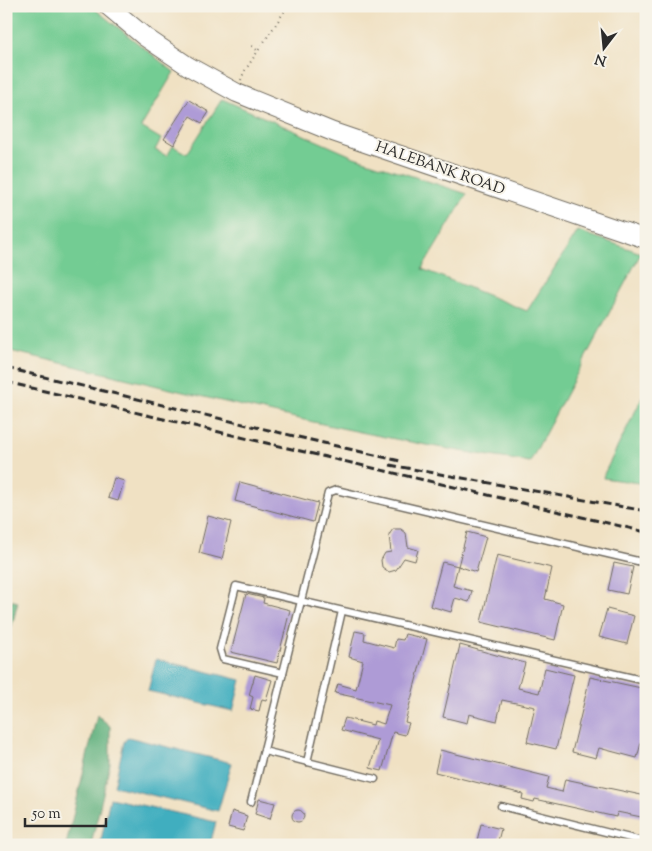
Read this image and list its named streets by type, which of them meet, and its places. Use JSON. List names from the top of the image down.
{
  "streets": {
    "street": ["HALEBANK ROAD"]
  },
  "scale_bar": "50 m",
  "north": "bottom"
}
